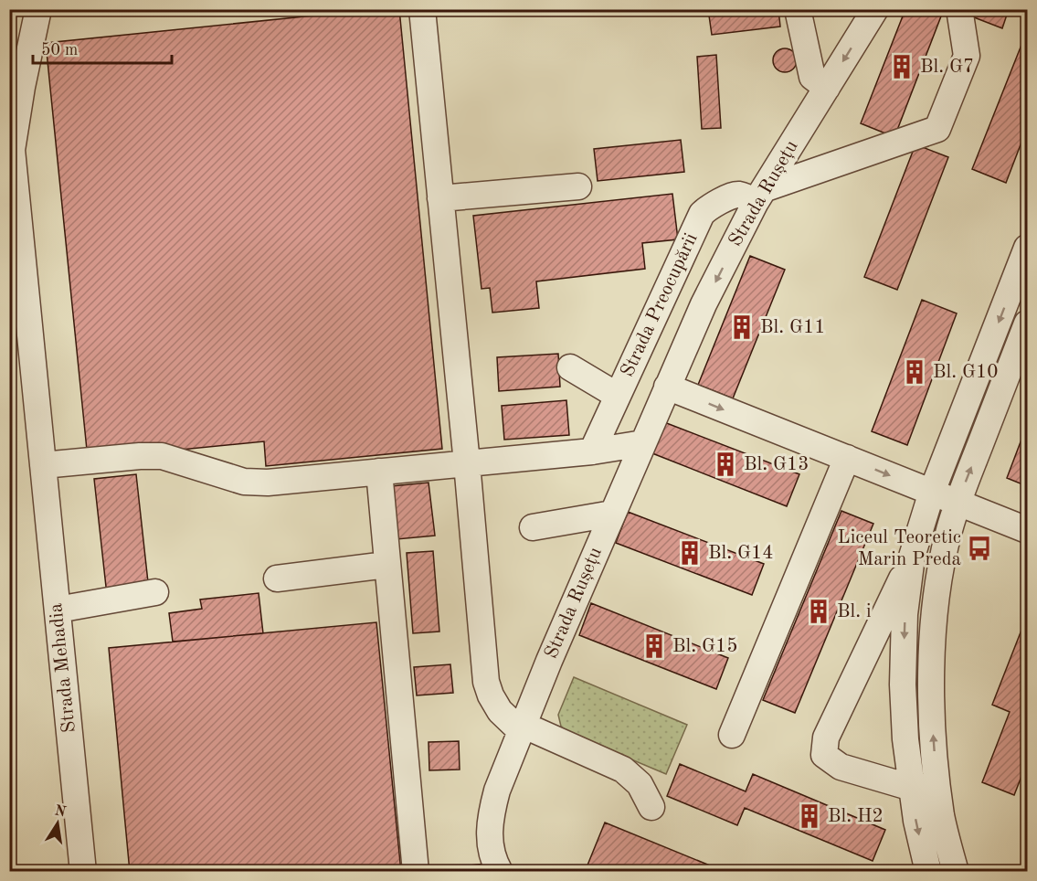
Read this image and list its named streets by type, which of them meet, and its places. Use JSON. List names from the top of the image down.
{
  "streets": {
    "street": ["Strada Rușețu", "Strada Preocupării", "Strada Mehadia"]
  },
  "crossings": [
    ["Strada Rușețu", "Strada Preocupării"]
  ],
  "places": {
    "building": [
      "Bl. G7",
      "Bl. G11",
      "Bl. G10",
      "Bl. G13",
      "Bl. G14",
      "Bl. i",
      "Bl. G15",
      "Bl. H2"
    ],
    "bus stop": ["Liceul Teoretic Marin Preda"]
  },
  "scale_bar": "50 m",
  "north": "top"
}
